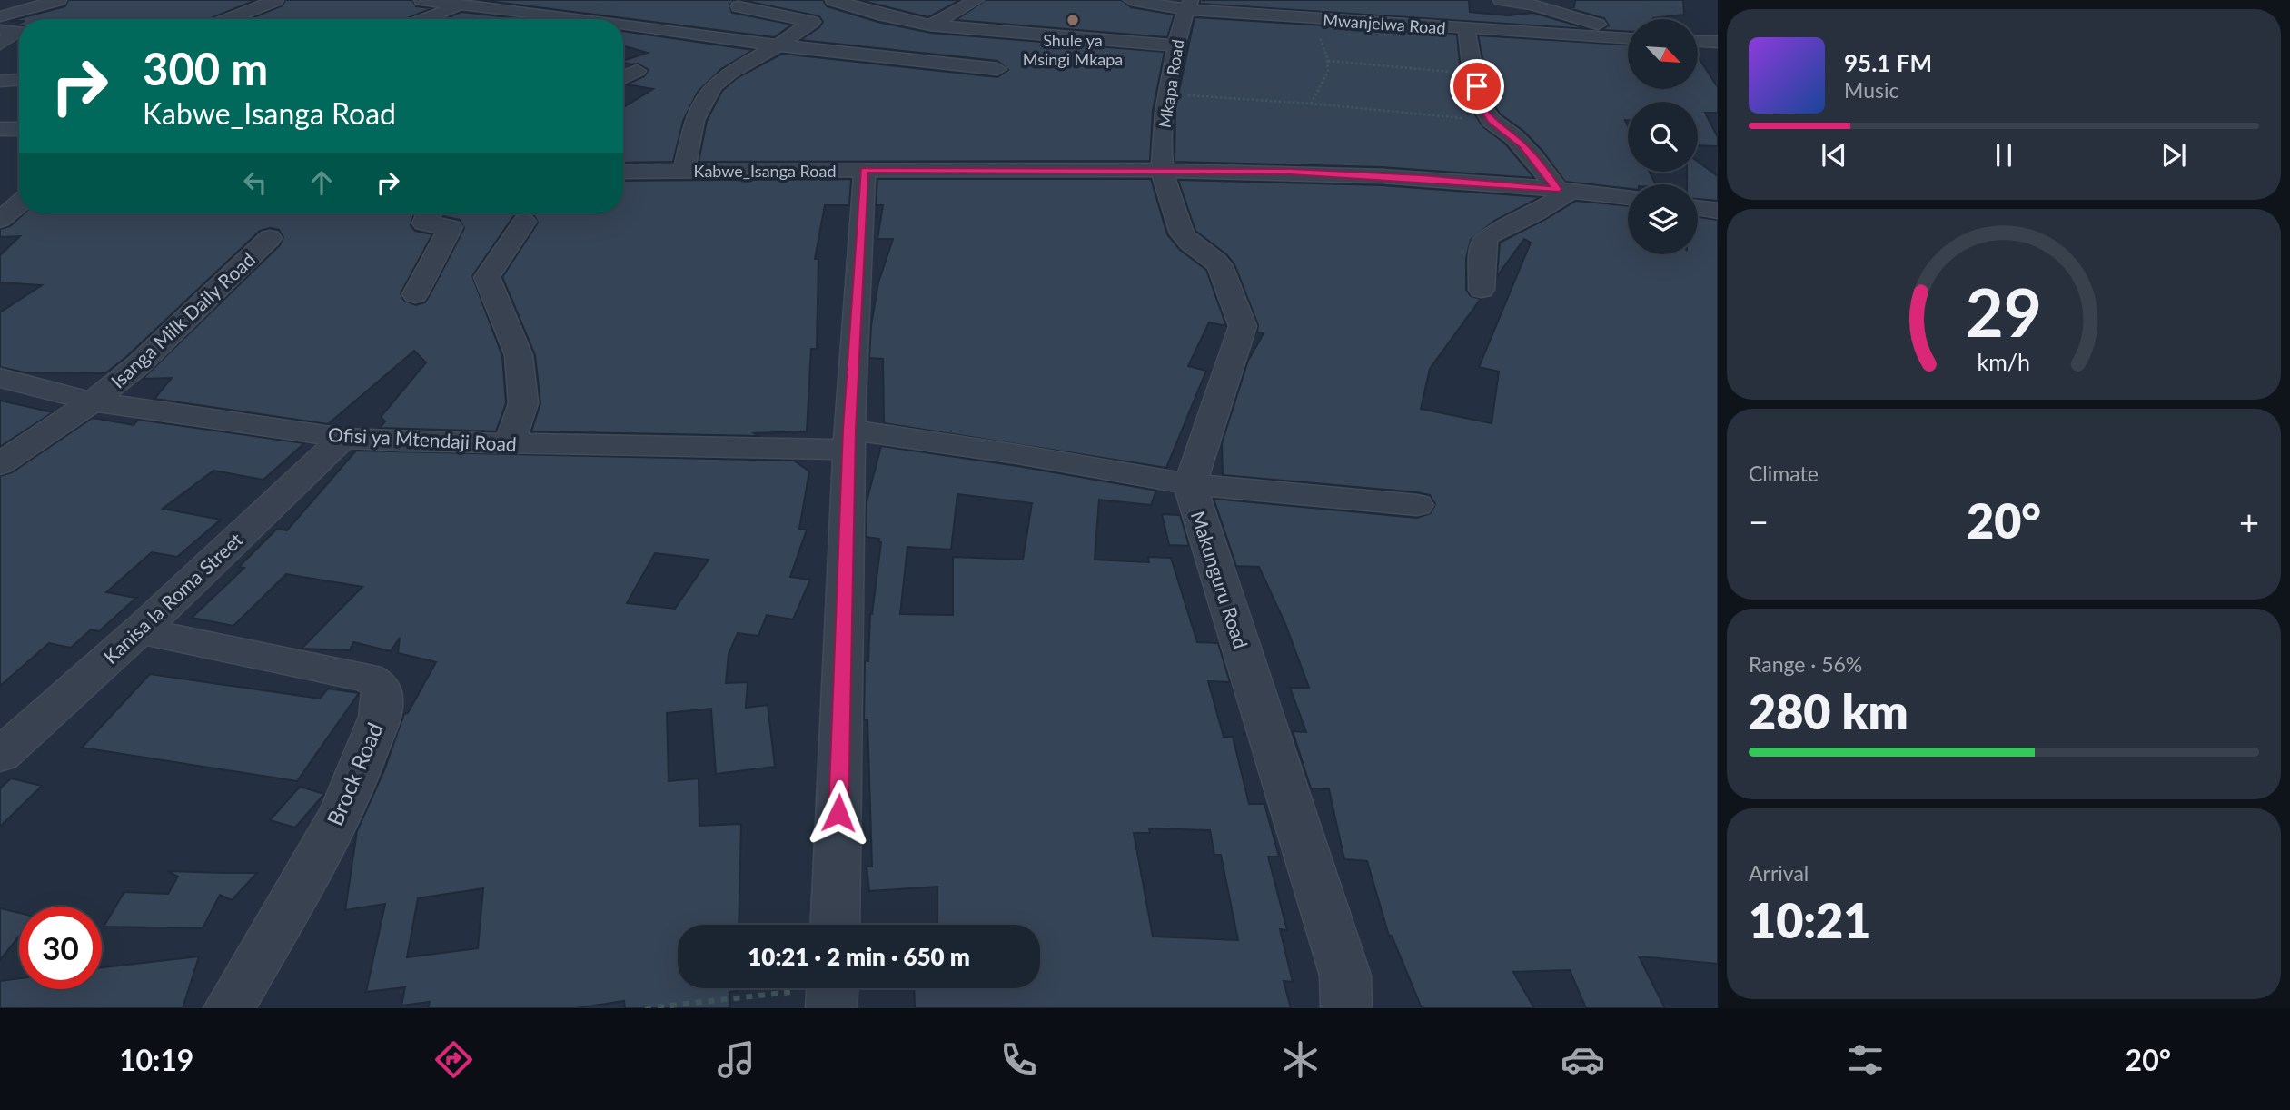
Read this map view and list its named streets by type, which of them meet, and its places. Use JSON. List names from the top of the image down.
{
  "streets": {
    "street": [
      "Mwanjelwa Road",
      "Mkapa Road",
      "Kabwe_Isanga Road",
      "Isanga Milk Daily Road",
      "Ofisi ya Mtendaji Road",
      "Makunguru Road",
      "Kanisa la Roma Street",
      "Brock Road"
    ]
  },
  "crossings": [
    ["Mwanjelwa Road", "Mkapa Road"],
    ["Mkapa Road", "Kabwe_Isanga Road"],
    ["Isanga Milk Daily Road", "Ofisi ya Mtendaji Road"],
    ["Ofisi ya Mtendaji Road", "Makunguru Road"],
    ["Ofisi ya Mtendaji Road", "Kanisa la Roma Street"],
    ["Kanisa la Roma Street", "Brock Road"]
  ],
  "places": ["Shule ya Msingi Mkapa"],
  "north": "bottom right",
  "page": {
    "turn": ["300 m", "Kabwe_Isanga Road"],
    "song": ["95.1 FM", "Music"],
    "tile": [
      "Climate",
      ["Range · 56%", "280 km"],
      ["Arrival", "10:21"]
    ],
    "heat": ["−", "20°", "+"],
    "limit": "30",
    "trip": "10:21 · 2 min · 650 m",
    "tabs": ["10:19", "20°"],
    "gauge": ["29", "km/h"]
  }
}
